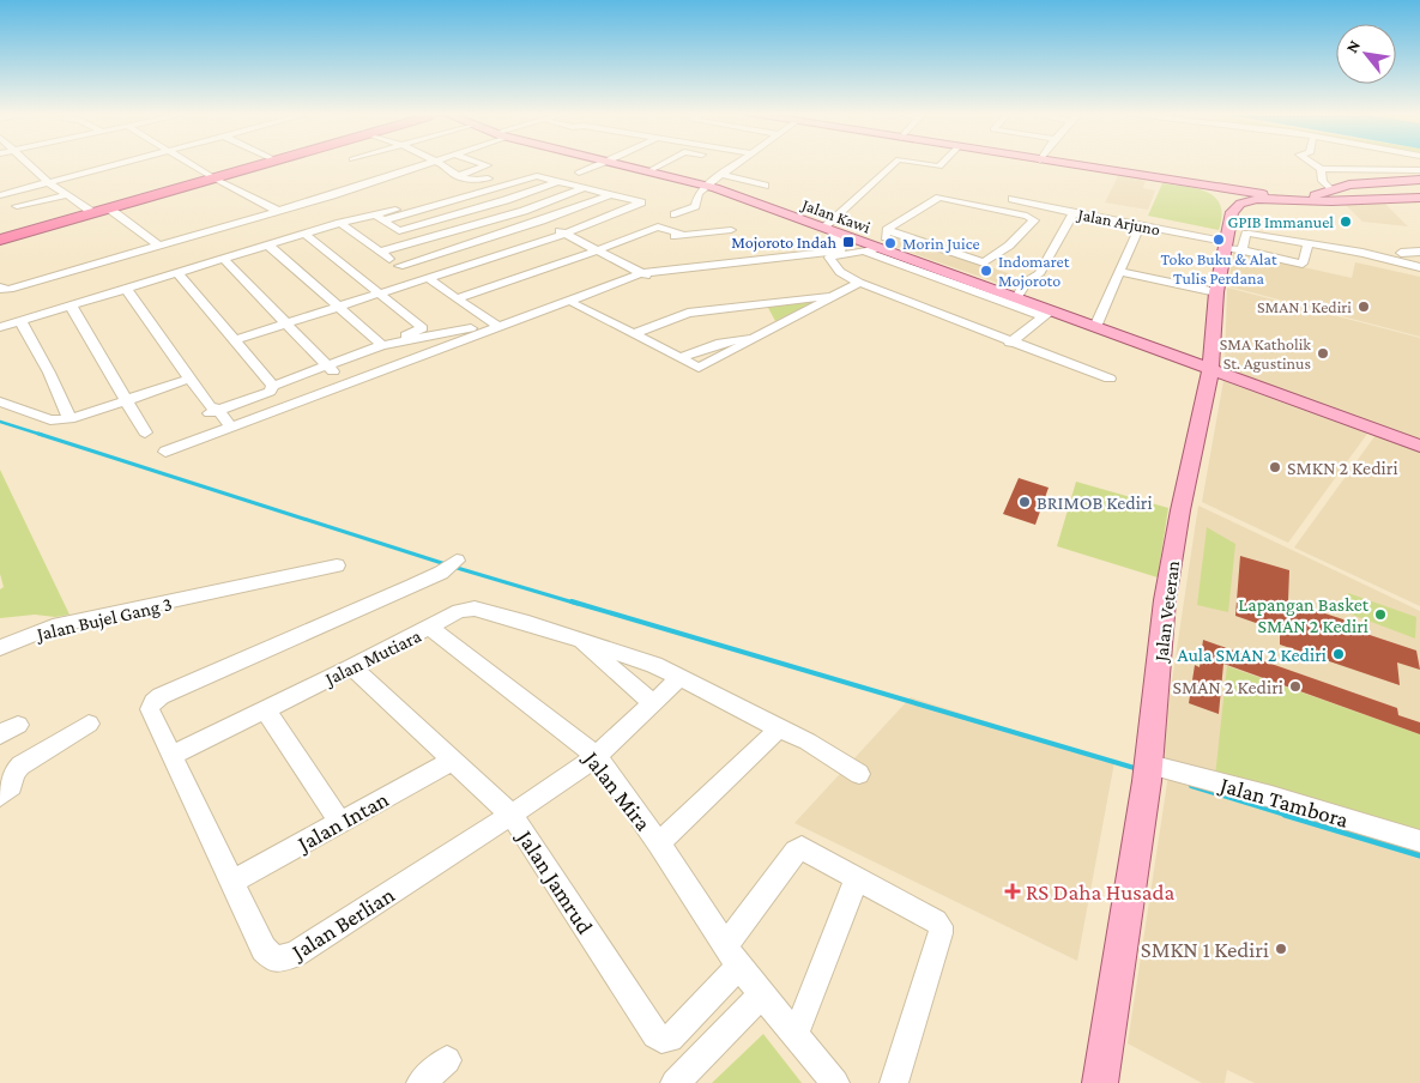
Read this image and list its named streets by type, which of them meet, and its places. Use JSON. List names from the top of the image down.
{
  "streets": {
    "main road": ["Jalan Kawi", "Jalan Veteran"],
    "street": [
      "Jalan Arjuno",
      "Jalan Bujel Gang 3",
      "Jalan Mutiara",
      "Jalan Mira",
      "Jalan Tambora",
      "Jalan Intan",
      "Jalan Jamrud",
      "Jalan Berlian"
    ]
  },
  "crossings": [
    ["Jalan Kawi", "Jalan Veteran"],
    ["Jalan Arjuno", "Jalan Veteran"],
    ["Jalan Veteran", "Jalan Tambora"],
    ["Jalan Mutiara", "Jalan Mira"],
    ["Jalan Mutiara", "Jalan Jamrud"],
    ["Jalan Mutiara", "Jalan Berlian"],
    ["Jalan Mira", "Jalan Jamrud"],
    ["Jalan Intan", "Jalan Jamrud"],
    ["Jalan Intan", "Jalan Berlian"],
    ["Jalan Jamrud", "Jalan Berlian"]
  ],
  "places": {
    "other": [
      "GPIB Immanuel",
      "Toko Buku & Alat Tulis Perdana",
      "Morin Juice",
      "Indomaret Mojoroto",
      "SMAN 1 Kediri",
      "SMA Katholik St. Agustinus",
      "SMKN 2 Kediri",
      "BRIMOB Kediri",
      "Lapangan Basket SMAN 2 Kediri",
      "Aula SMAN 2 Kediri",
      "SMAN 2 Kediri",
      "SMKN 1 Kediri"
    ],
    "transit": ["Mojoroto Indah"],
    "health": ["RS Daha Husada"]
  },
  "north": "top left"
}
